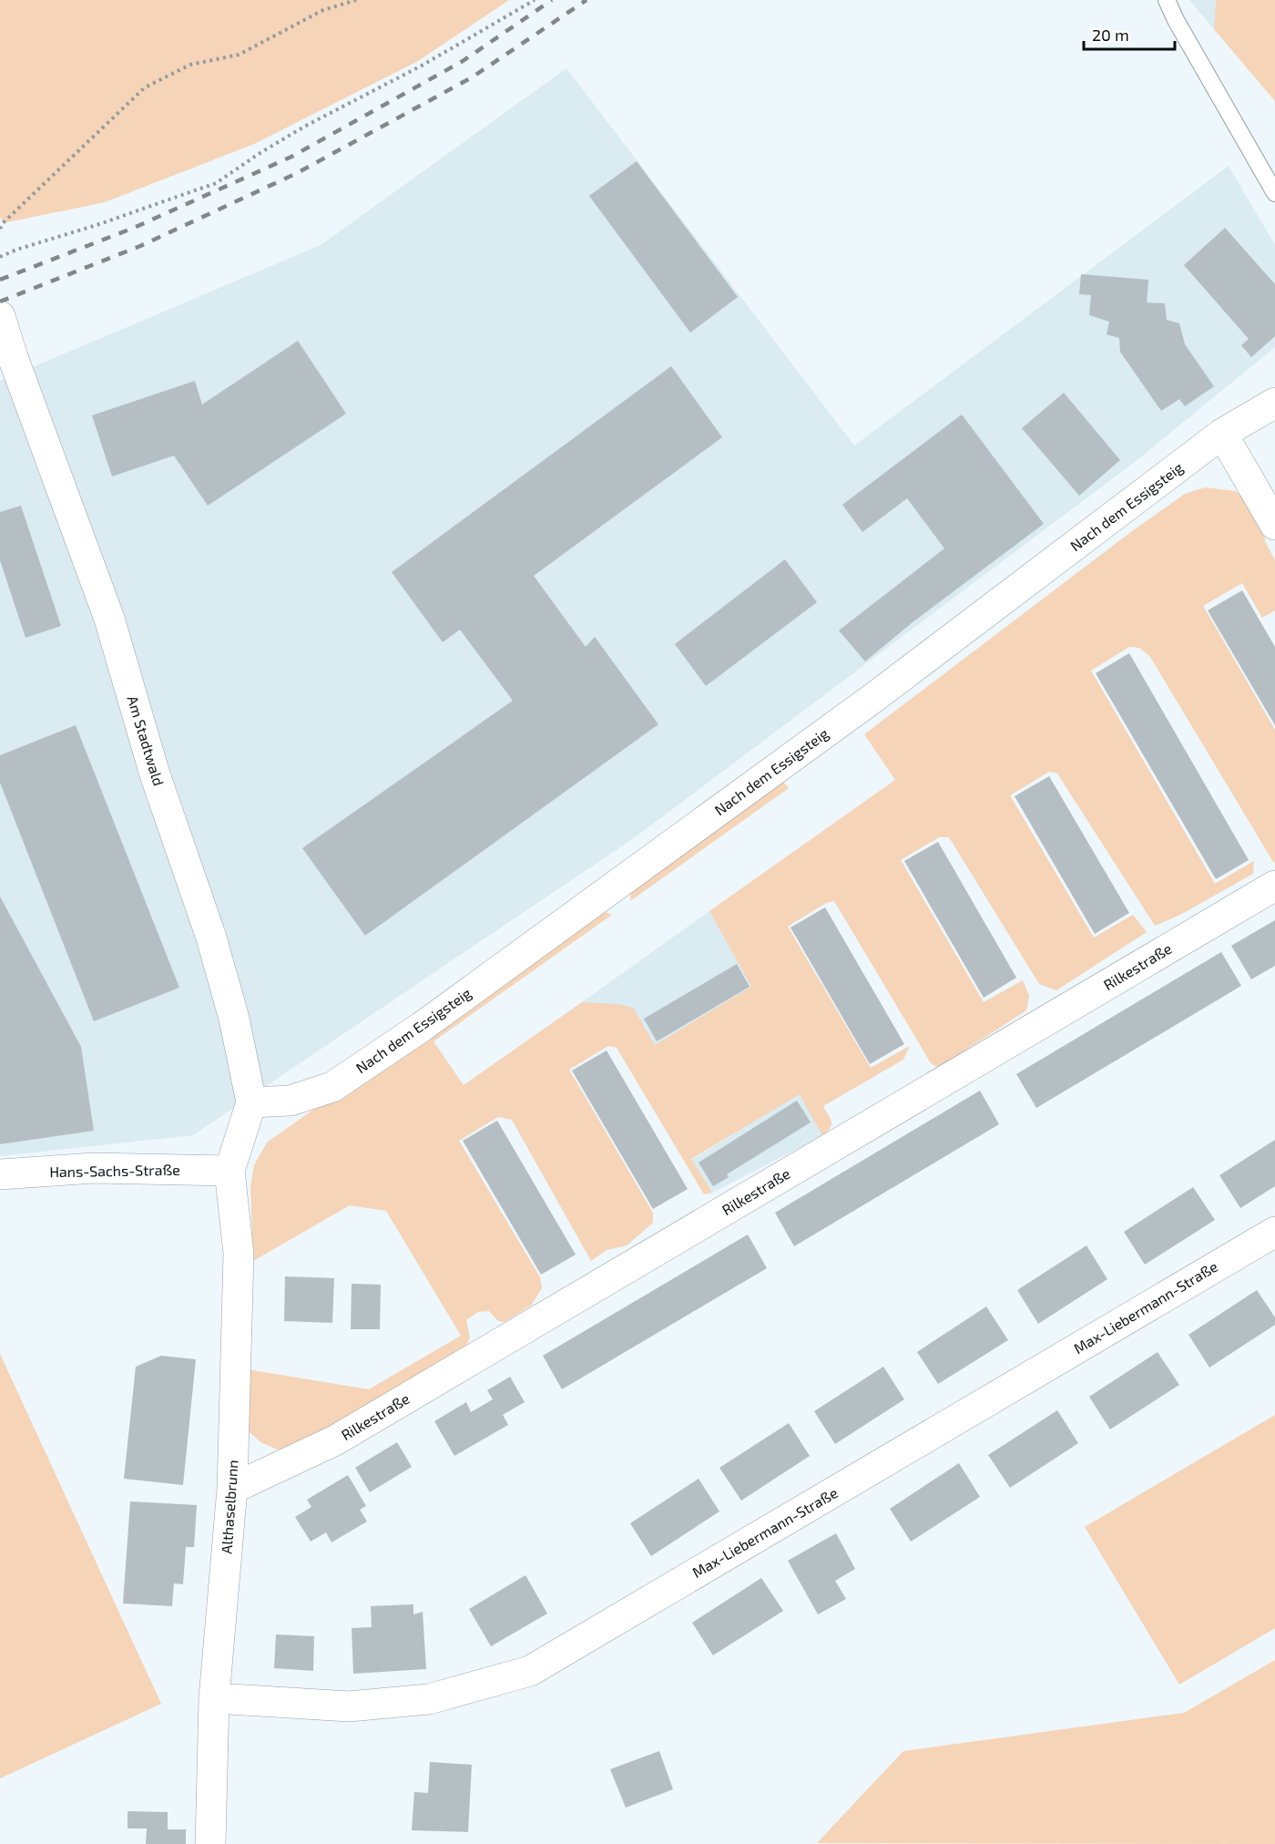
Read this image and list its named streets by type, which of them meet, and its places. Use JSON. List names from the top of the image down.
{
  "streets": {
    "street": [
      "Nach dem Essigsteig",
      "Am Stadtwald",
      "Rilkestraße",
      "Hans-Sachs-Straße",
      "Max-Liebermann-Straße",
      "Althaselbrunn"
    ]
  },
  "crossings": [
    ["Nach dem Essigsteig", "Am Stadtwald"],
    ["Am Stadtwald", "Hans-Sachs-Straße"],
    ["Am Stadtwald", "Althaselbrunn"],
    ["Rilkestraße", "Althaselbrunn"],
    ["Hans-Sachs-Straße", "Althaselbrunn"],
    ["Max-Liebermann-Straße", "Althaselbrunn"]
  ],
  "scale_bar": "20 m"
}
